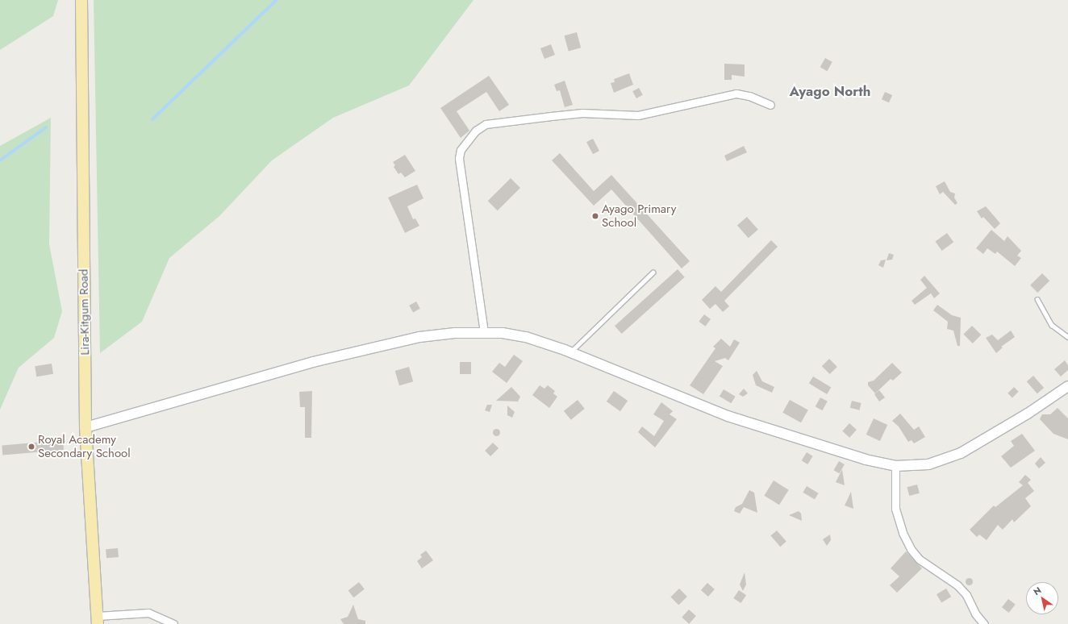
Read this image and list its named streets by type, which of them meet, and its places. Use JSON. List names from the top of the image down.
{
  "streets": {
    "main road": ["Lira-Kitgum Road"]
  },
  "districts": ["Ayago North"],
  "places": ["Ayago Primary School", "Royal Academy Secondary School"],
  "north": "top left"
}
